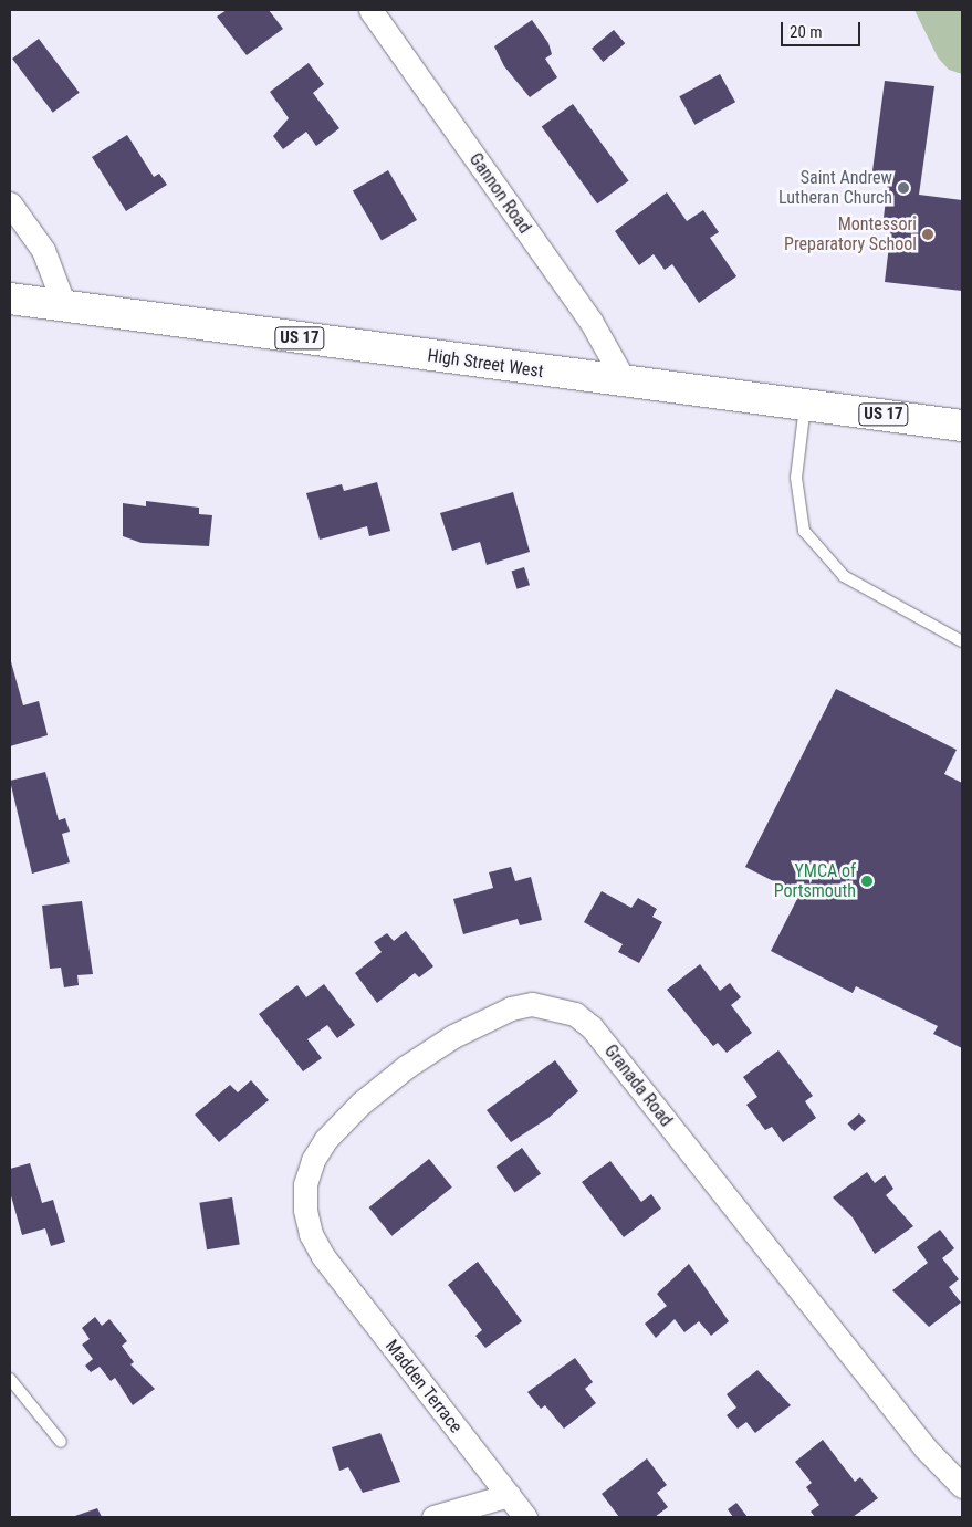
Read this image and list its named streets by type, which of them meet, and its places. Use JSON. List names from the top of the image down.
{
  "streets": {
    "main road": ["US 17", "High Street West"],
    "street": ["Gannon Road", "Granada Road", "Madden Terrace"]
  },
  "crossings": [
    ["Gannon Road", "High Street West"],
    ["Granada Road", "Madden Terrace"]
  ],
  "places": ["Saint Andrew Lutheran Church", "Montessori Preparatory School", "YMCA of Portsmouth"],
  "scale_bar": "20 m"
}
